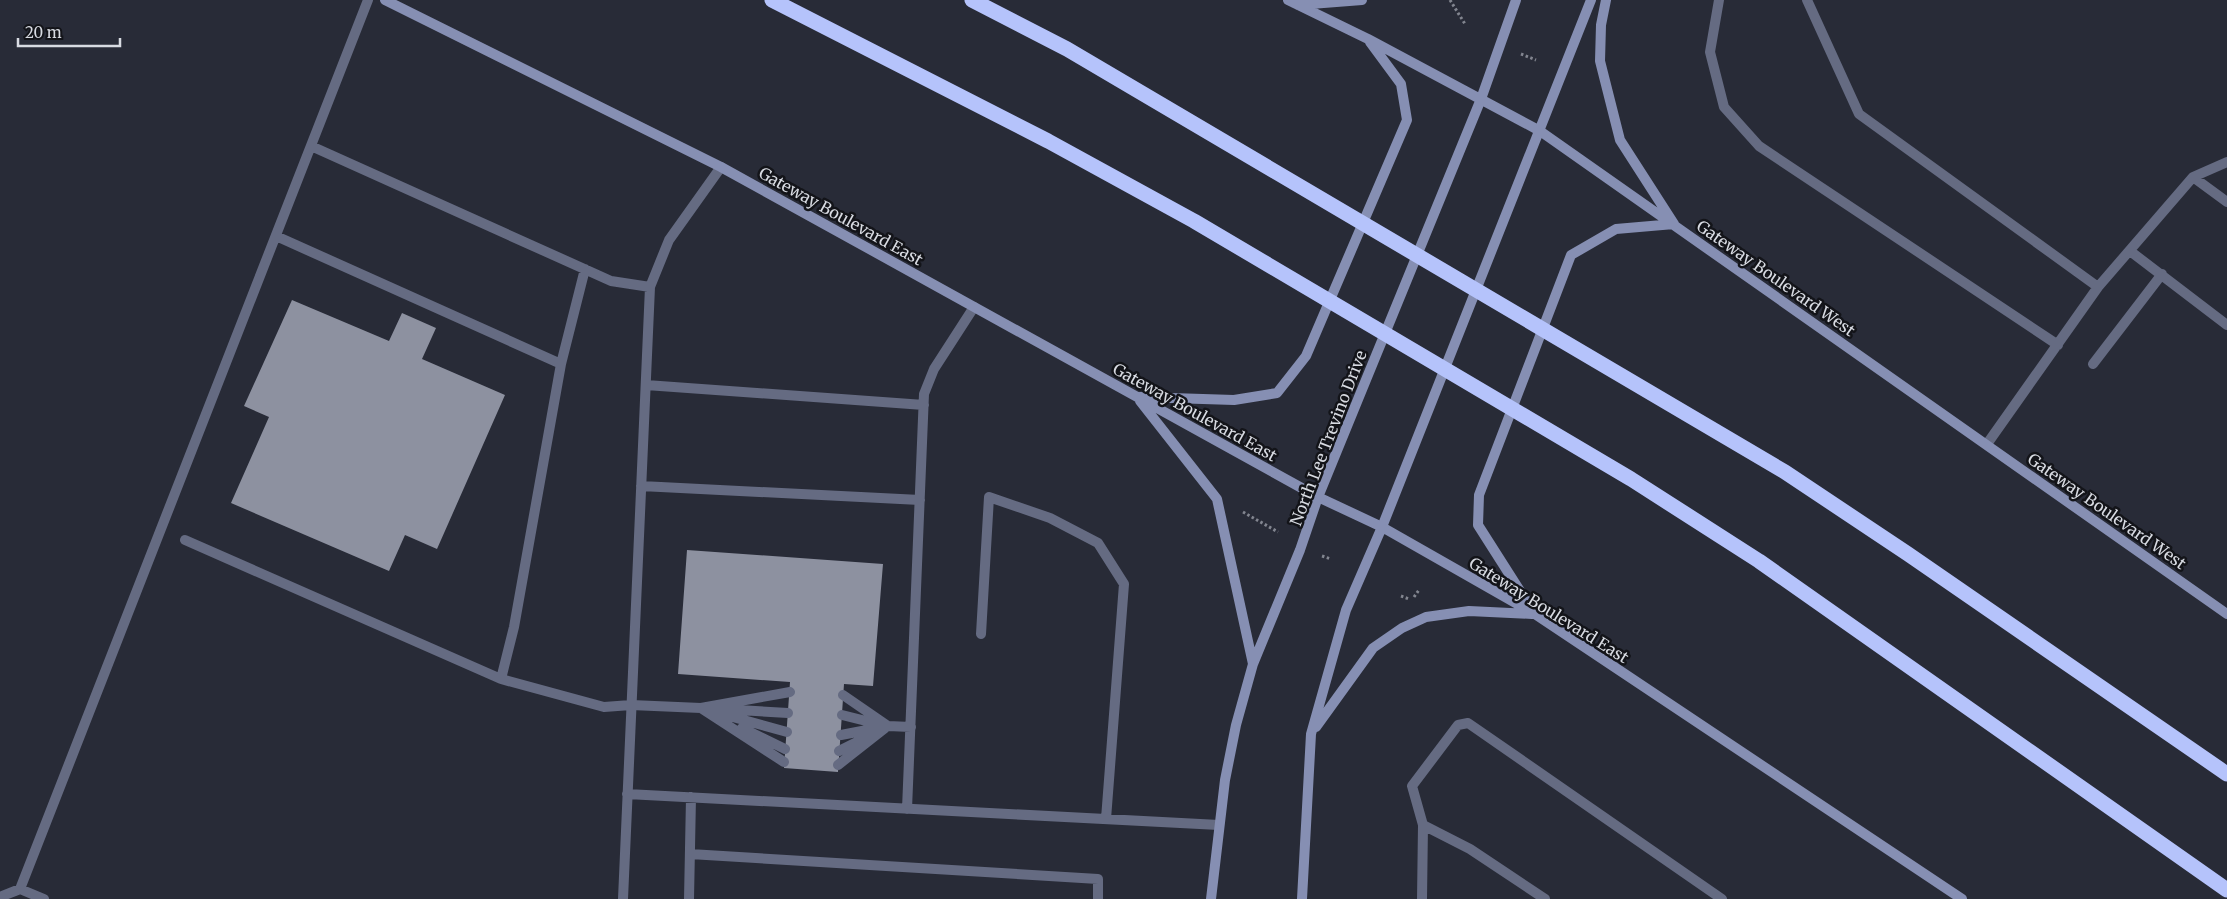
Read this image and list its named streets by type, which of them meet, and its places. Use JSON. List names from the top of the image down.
{
  "streets": {
    "main road": ["Gateway Boulevard East", "Gateway Boulevard West", "North Lee Trevino Drive"]
  },
  "crossings": [
    ["Gateway Boulevard East", "North Lee Trevino Drive"],
    ["Gateway Boulevard West", "North Lee Trevino Drive"]
  ],
  "scale_bar": "20 m"
}
